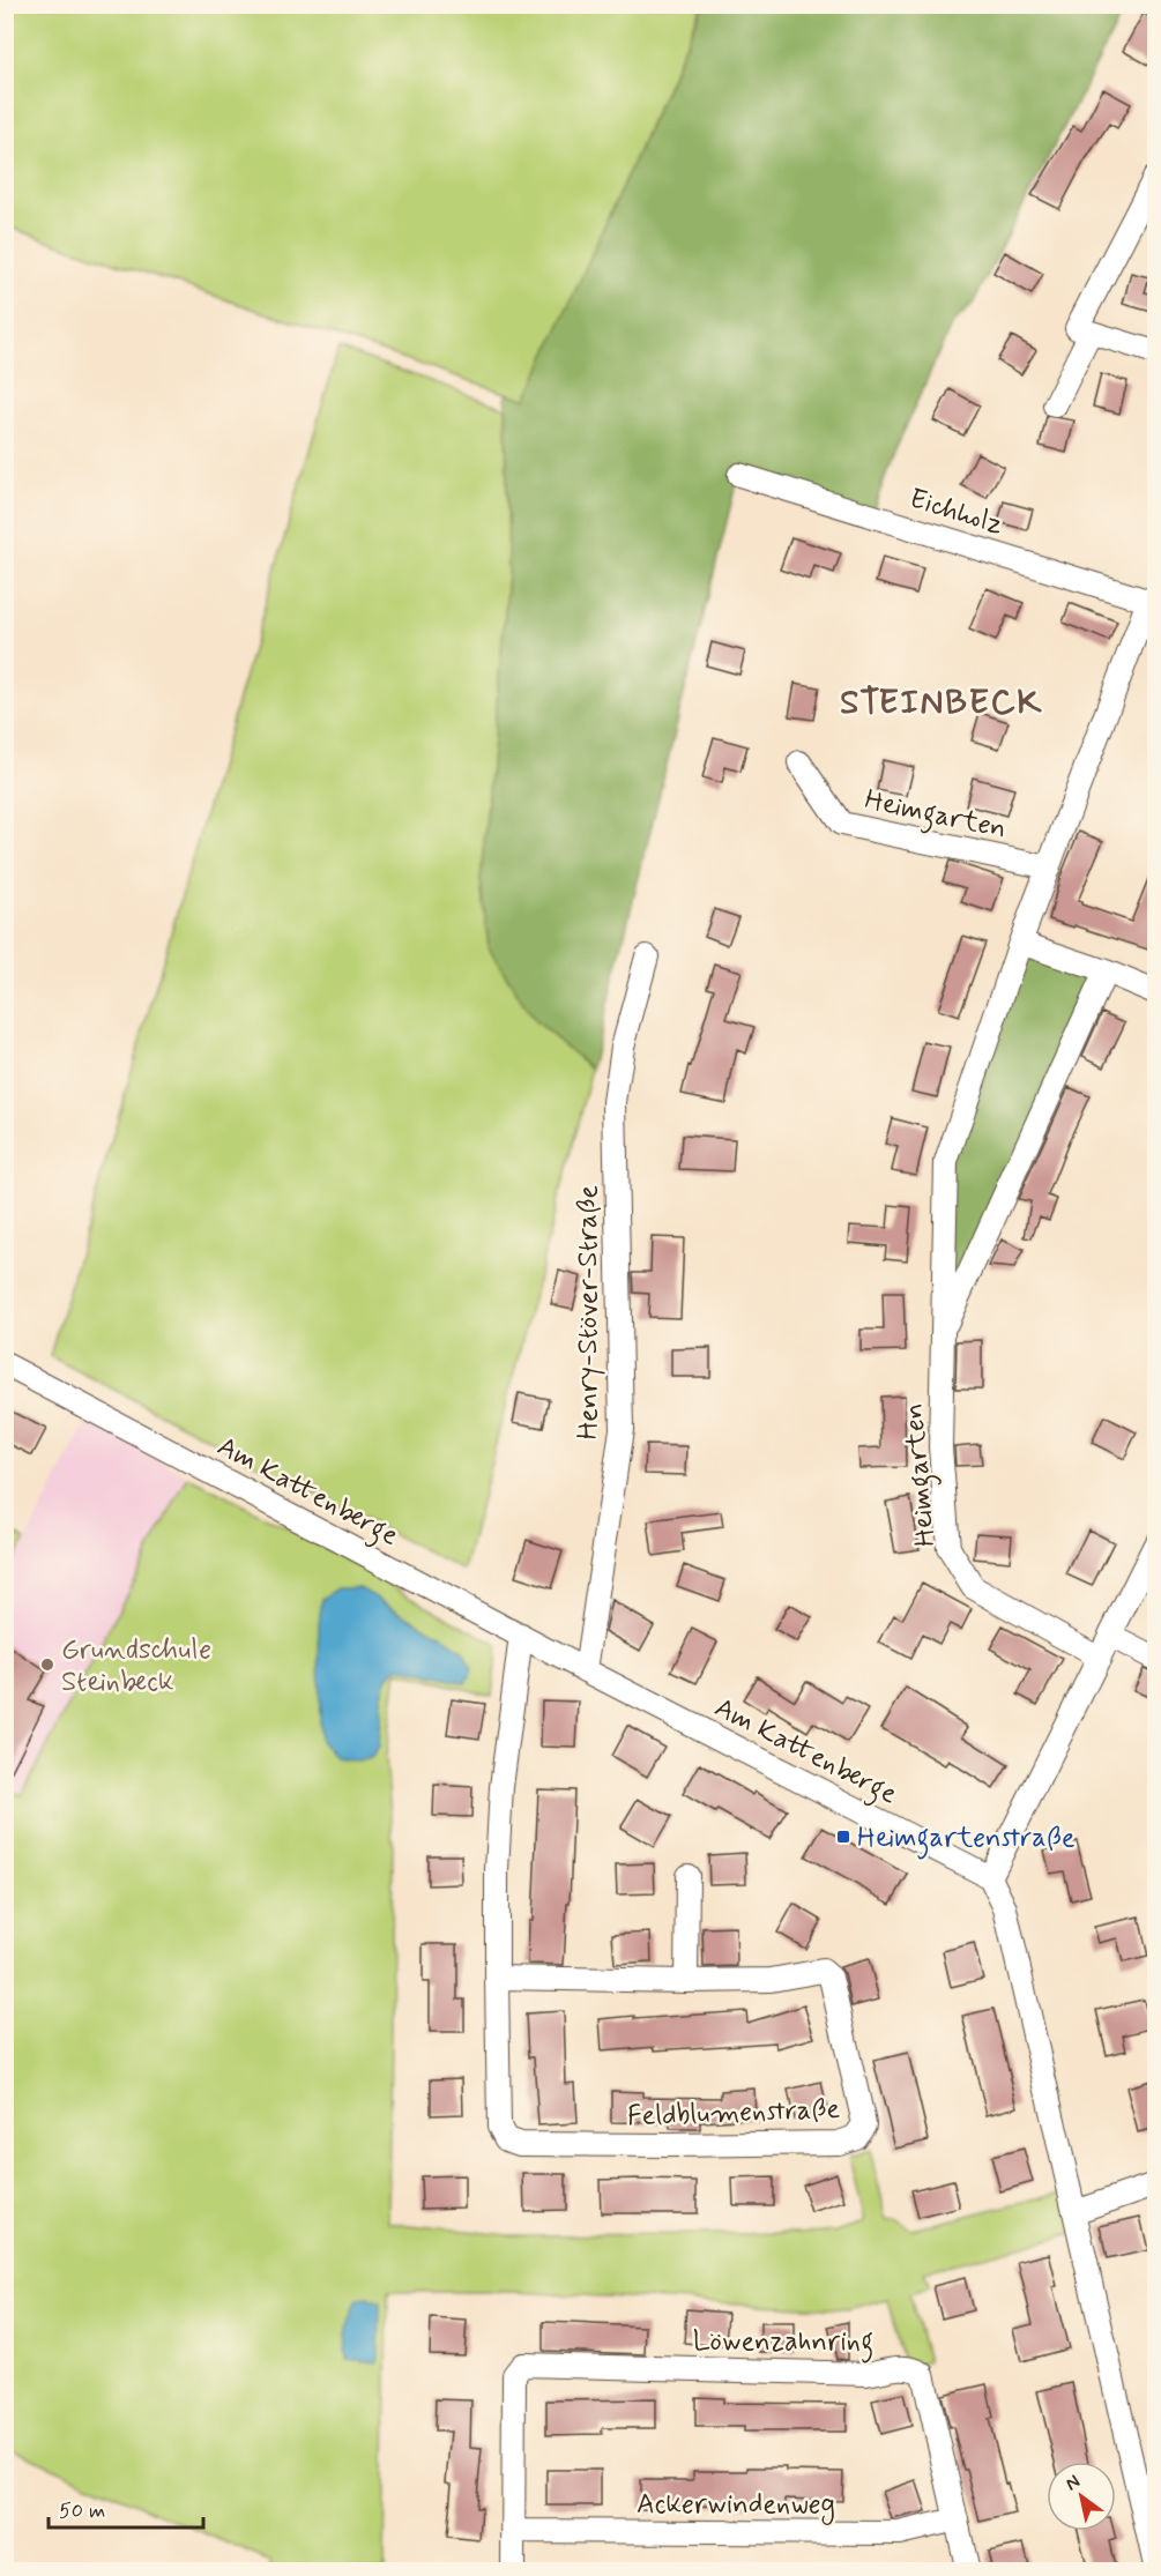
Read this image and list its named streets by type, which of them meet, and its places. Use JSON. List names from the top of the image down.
{
  "streets": {
    "street": [
      "Eichholz",
      "Heimgarten",
      "Henry-Stöver-Straße",
      "Am Kattenberge",
      "Feldblumenstraße",
      "Löwenzahnring",
      "Ackerwindenweg"
    ]
  },
  "crossings": [
    ["Eichholz", "Heimgarten"],
    ["Henry-Stöver-Straße", "Am Kattenberge"],
    ["Am Kattenberge", "Feldblumenstraße"],
    ["Löwenzahnring", "Ackerwindenweg"]
  ],
  "districts": ["STEINBECK"],
  "places": {
    "other": ["Grundschule Steinbeck"],
    "transit": ["Heimgartenstraße"]
  },
  "scale_bar": "50 m",
  "north": "top left"
}
